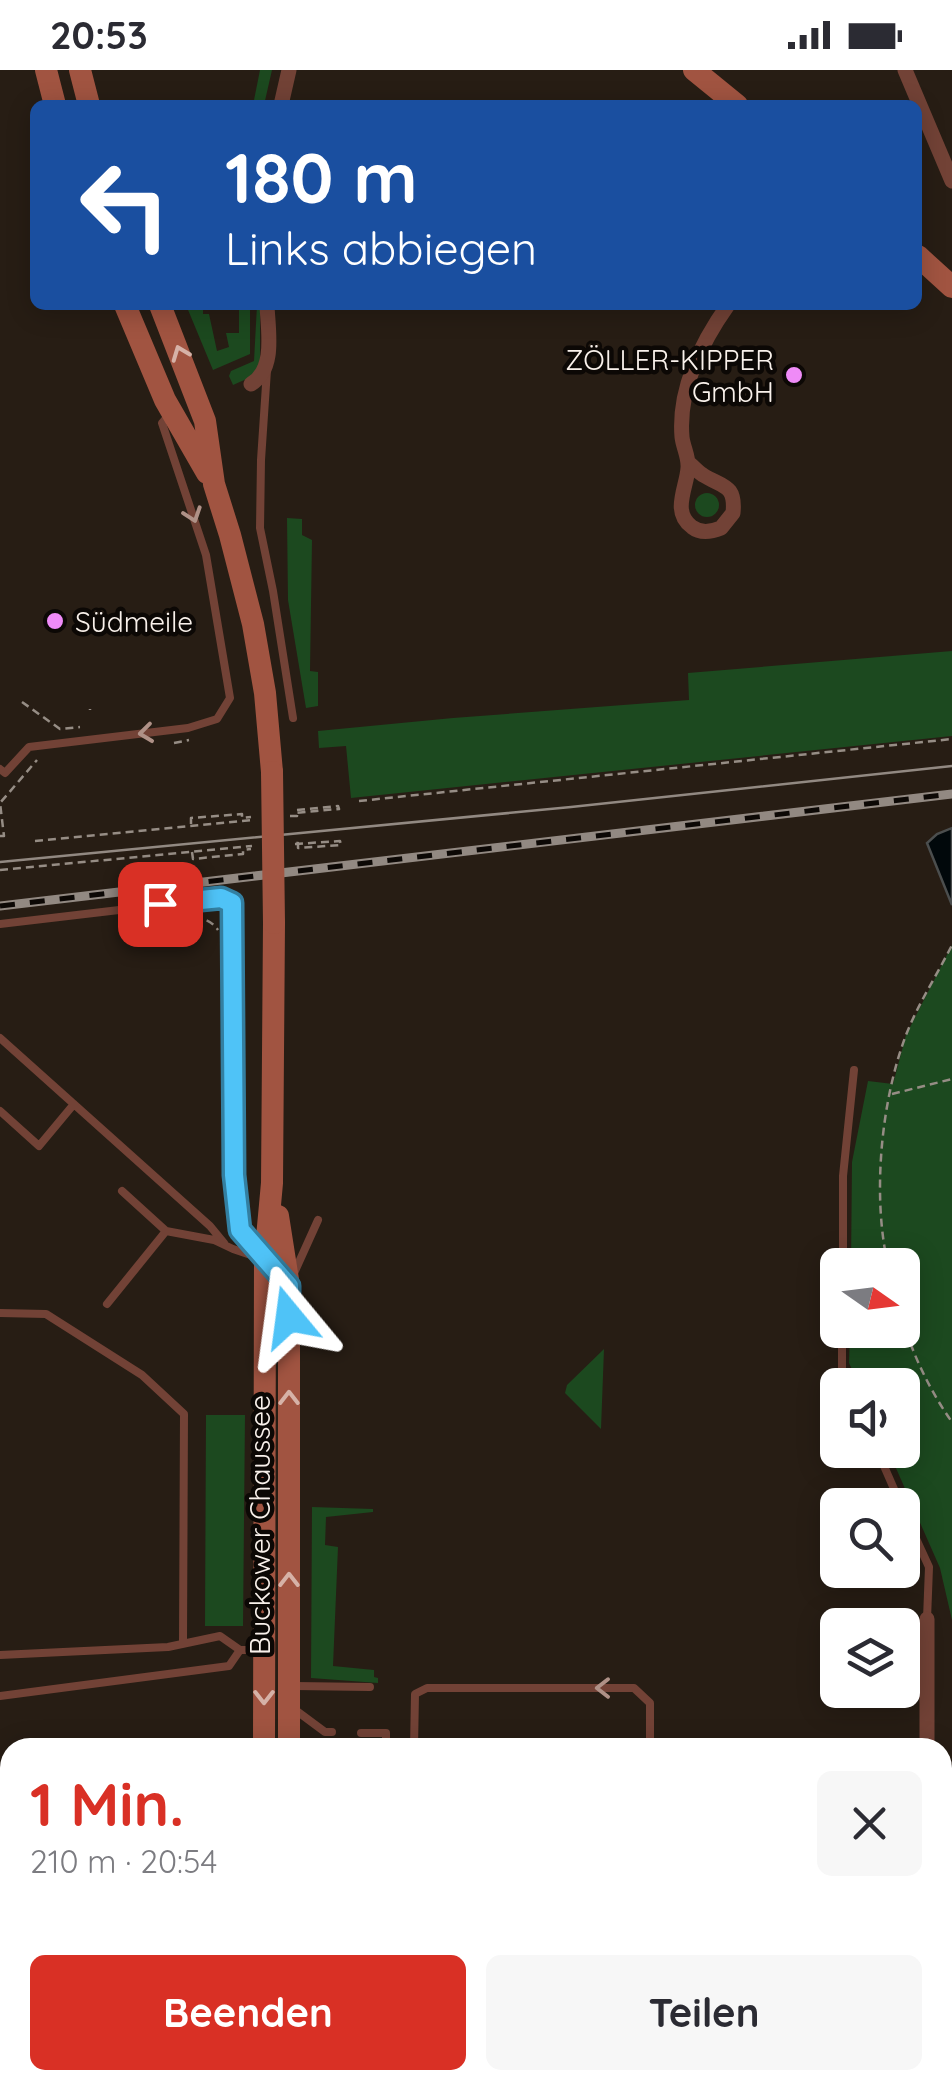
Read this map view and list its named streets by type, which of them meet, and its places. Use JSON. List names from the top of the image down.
{
  "streets": {
    "main road": ["Buckower Chaussee"]
  },
  "places": ["ZÖLLER-KIPPER GmbH", "Südmeile"],
  "north": "right",
  "page": {
    "status": "20:53",
    "turn": ["180 m", "Links abbiegen"],
    "heading": ["1 Min.", "210 m · 20:54"],
    "buttons": ["Beenden", "Teilen"]
  }
}
